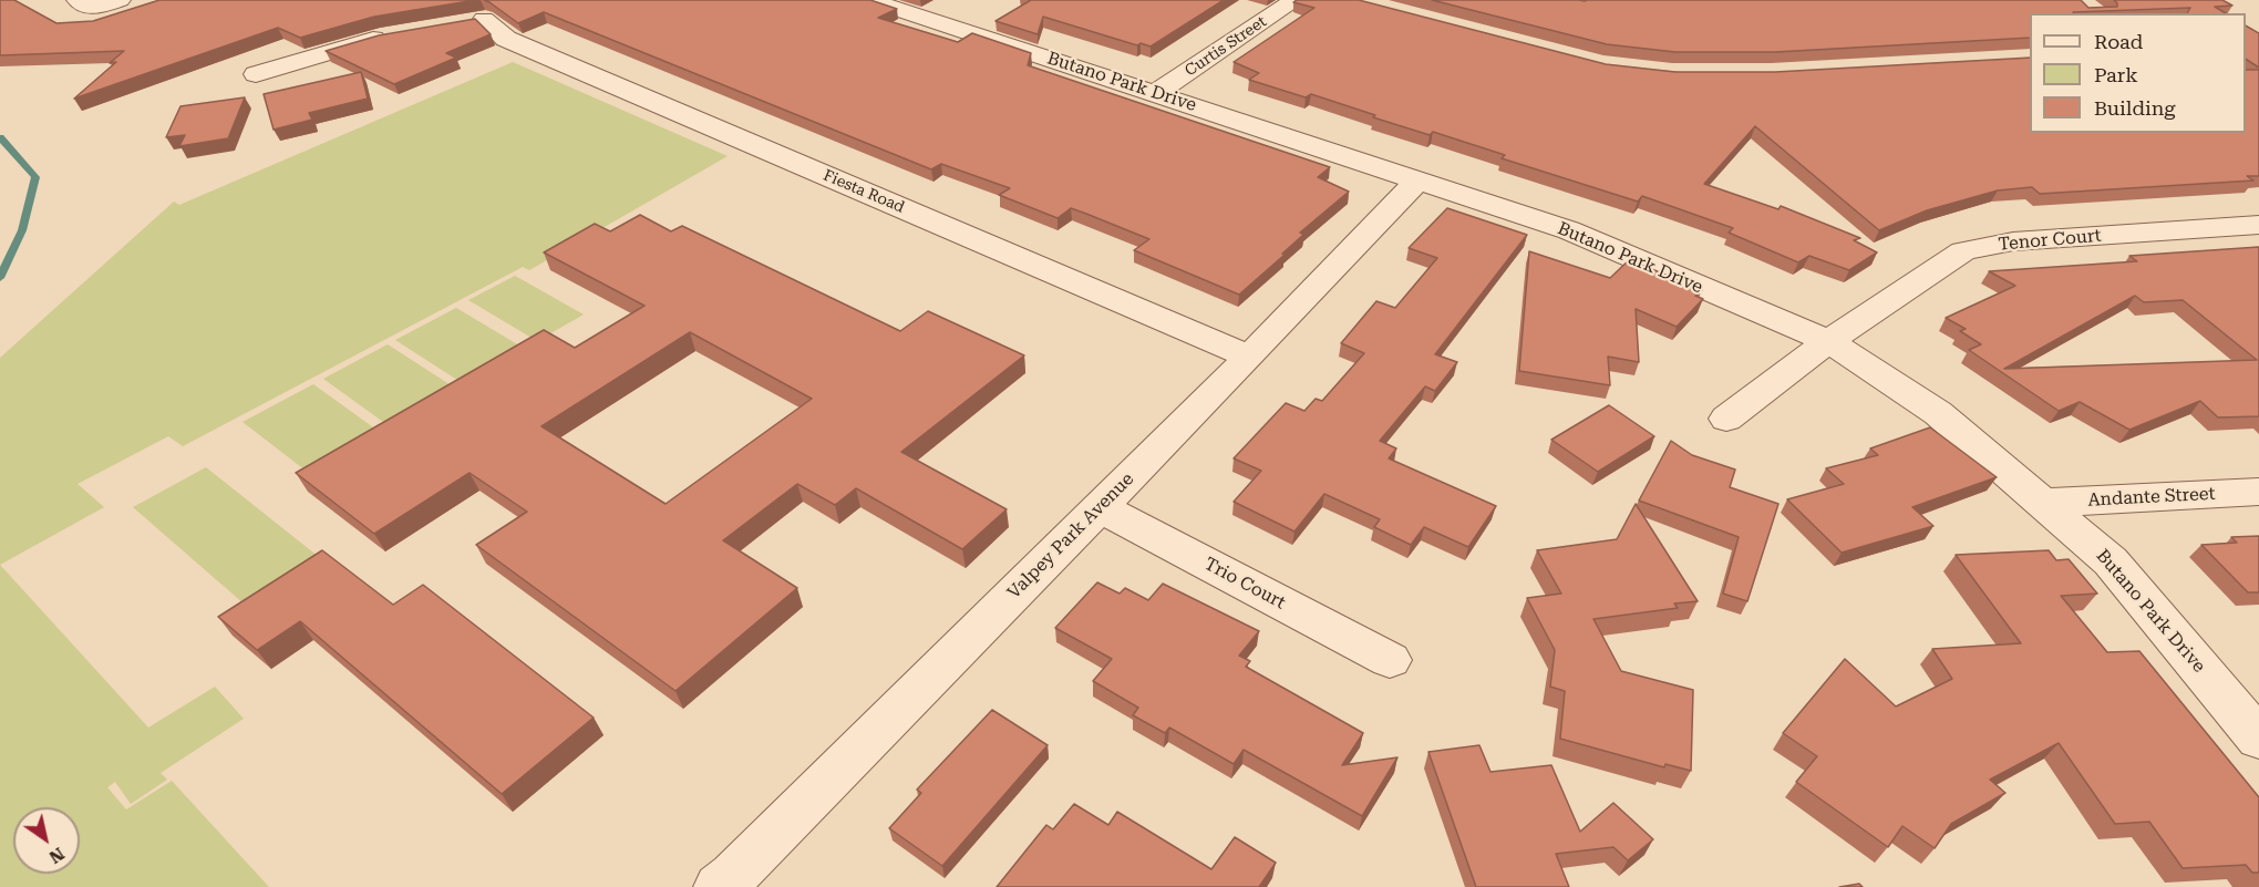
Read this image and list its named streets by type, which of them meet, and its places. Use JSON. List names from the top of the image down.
{
  "streets": {
    "street": [
      "Curtis Street",
      "Butano Park Drive",
      "Fiesta Road",
      "Tenor Court",
      "Andante Street",
      "Valpey Park Avenue",
      "Trio Court"
    ]
  },
  "crossings": [
    ["Curtis Street", "Butano Park Drive"],
    ["Butano Park Drive", "Tenor Court"],
    ["Butano Park Drive", "Andante Street"],
    ["Butano Park Drive", "Valpey Park Avenue"],
    ["Fiesta Road", "Valpey Park Avenue"],
    ["Valpey Park Avenue", "Trio Court"]
  ],
  "legend": ["Road", "Park", "Building"],
  "north": "bottom right"
}
